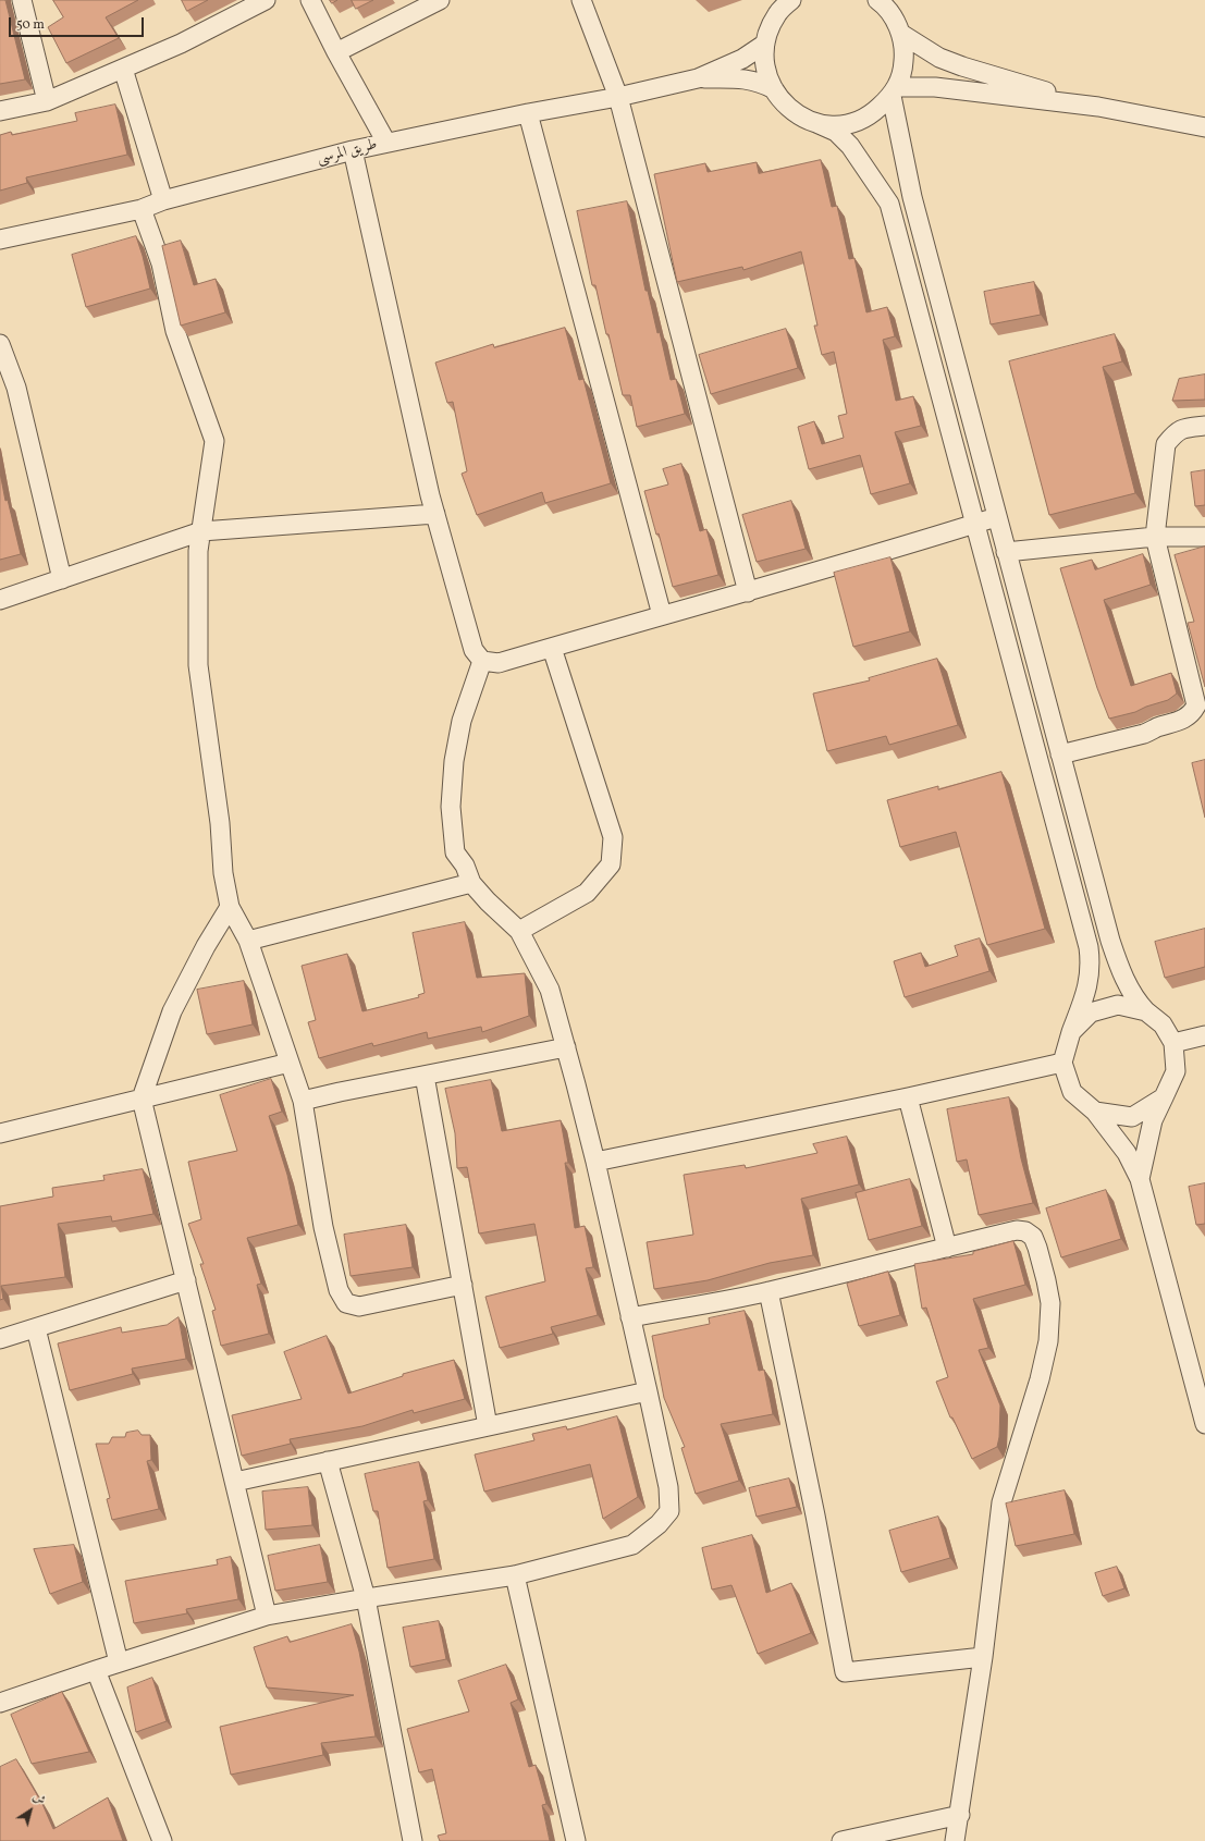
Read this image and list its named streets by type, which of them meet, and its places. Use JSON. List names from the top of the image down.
{
  "streets": {
    "street": ["طريق المرسى"]
  },
  "scale_bar": "50 m",
  "north": "top right"
}
